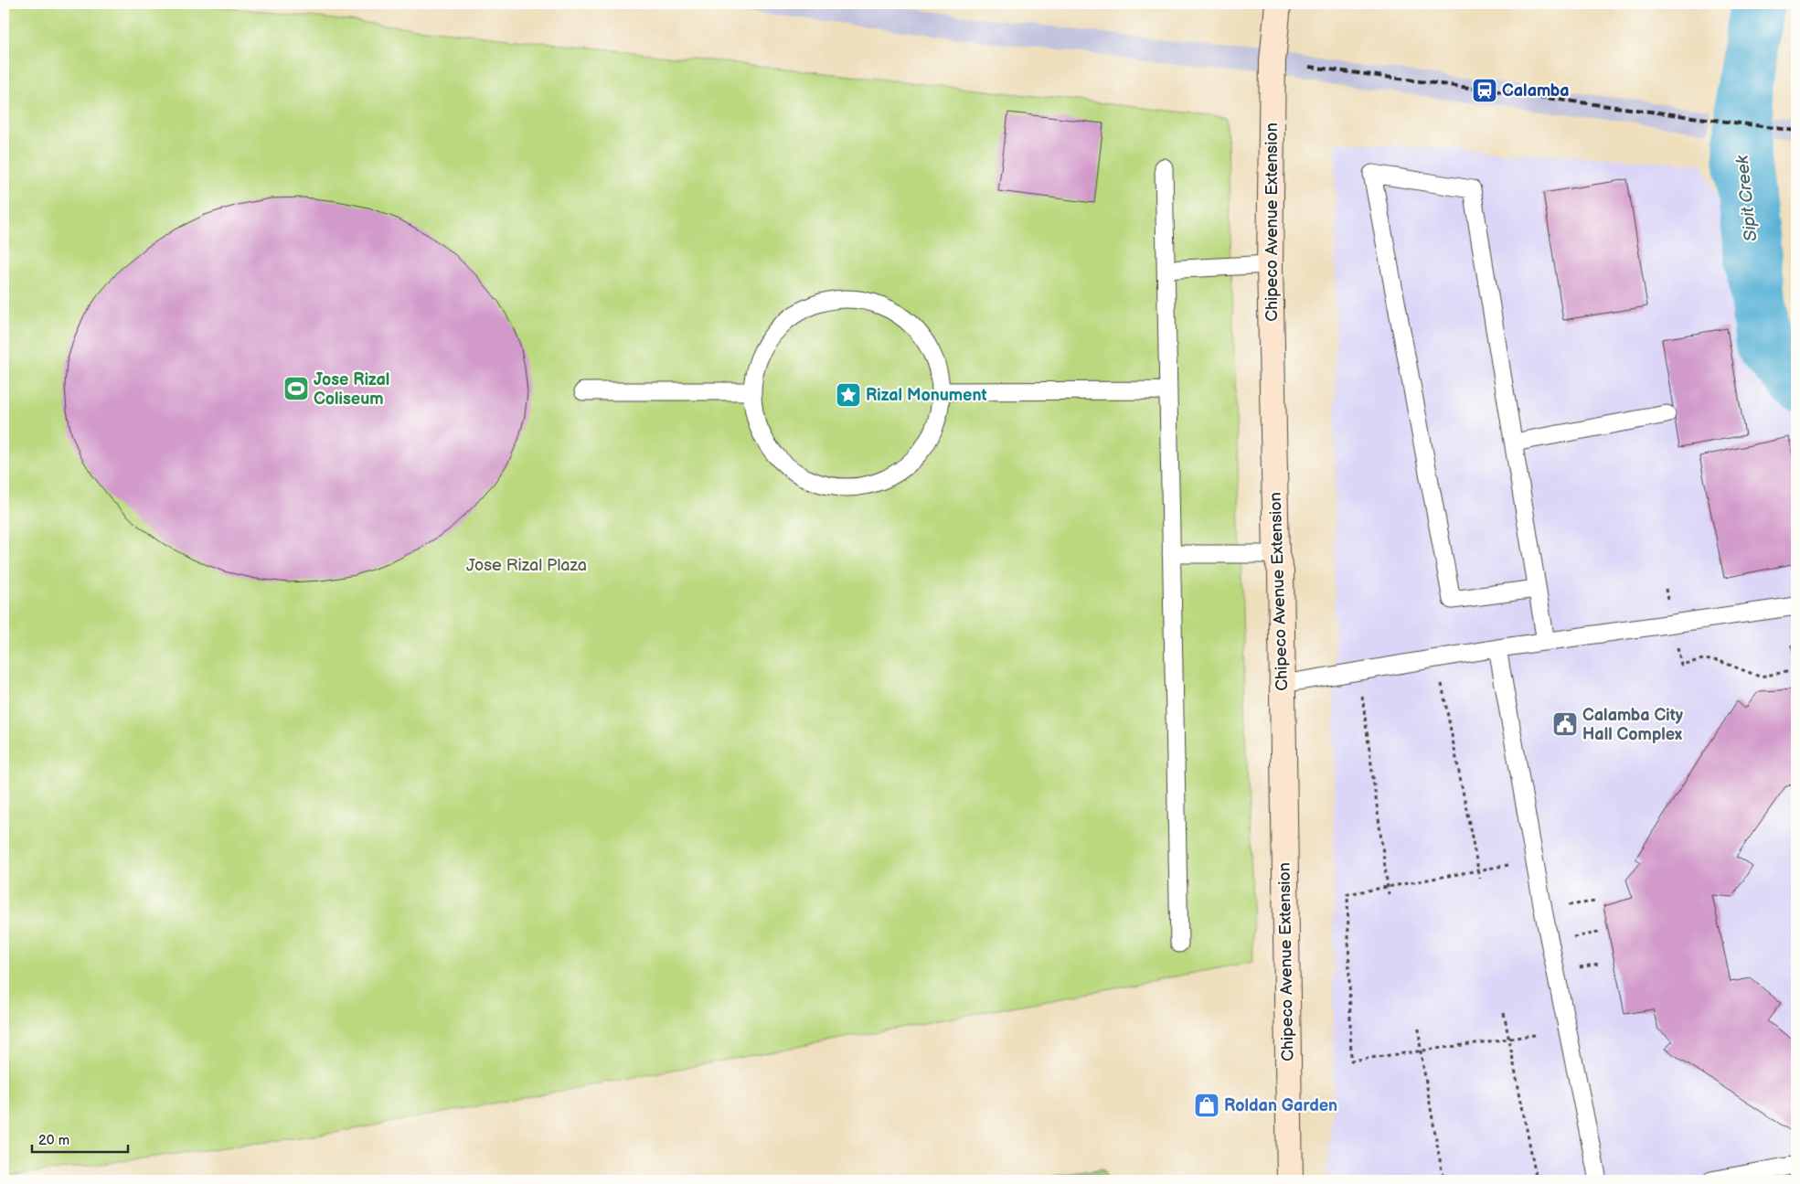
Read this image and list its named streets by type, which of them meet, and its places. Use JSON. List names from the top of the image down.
{
  "streets": {
    "main road": ["Chipeco Avenue Extension"]
  },
  "water": ["Sipit Creek"],
  "parks": ["Jose Rizal Plaza"],
  "places": {
    "station": ["Calamba"],
    "sports": ["Jose Rizal Coliseum"],
    "place": ["Rizal Monument"],
    "public building": ["Calamba City Hall Complex"],
    "shop": ["Roldan Garden"]
  },
  "scale_bar": "20 m"
}
